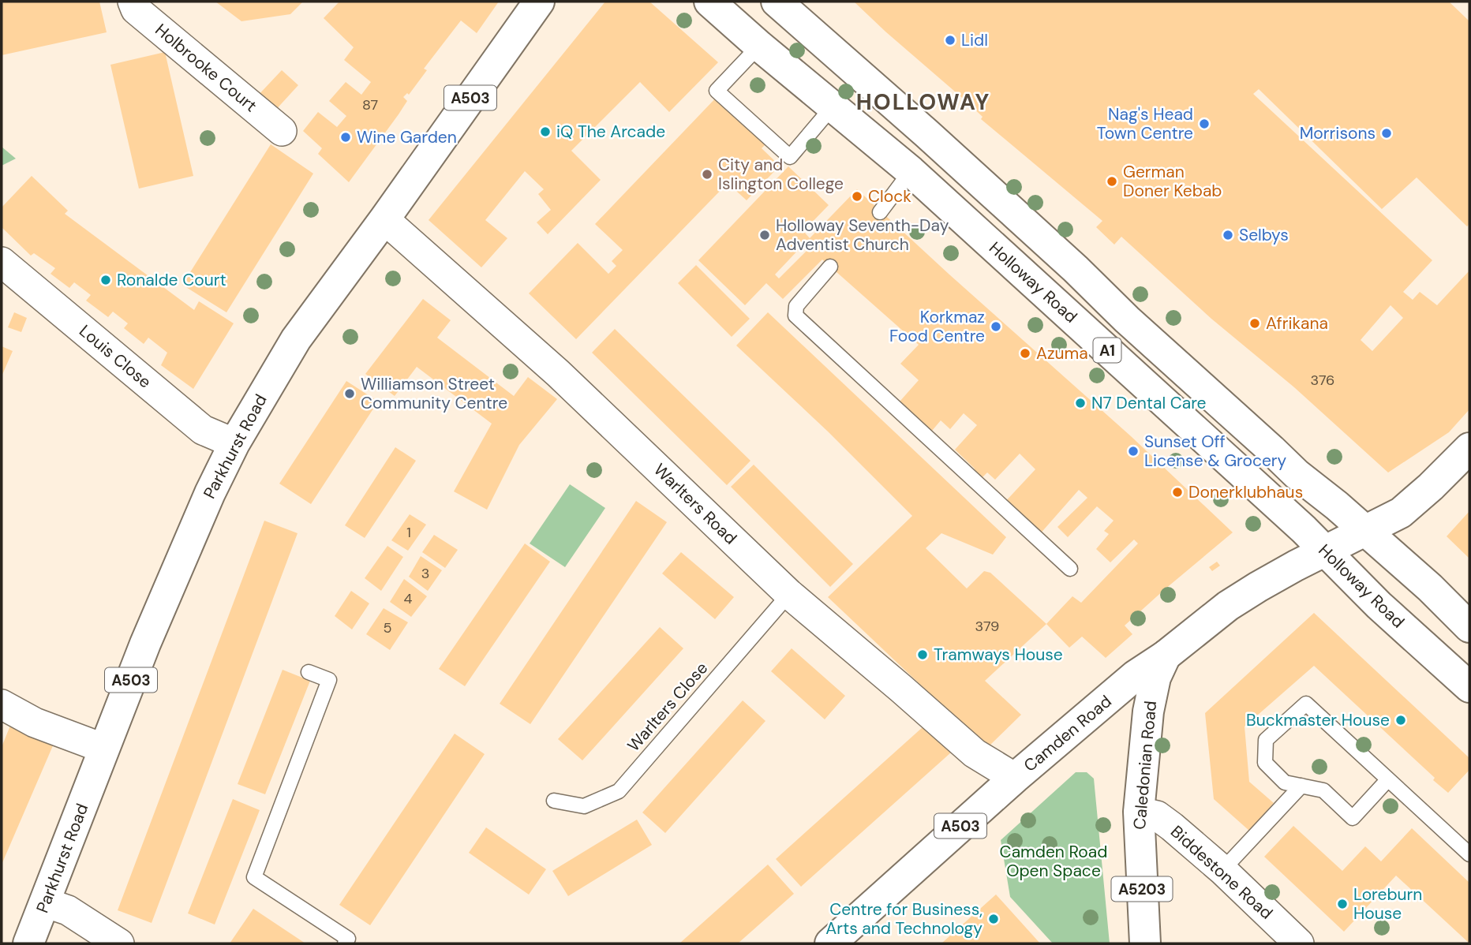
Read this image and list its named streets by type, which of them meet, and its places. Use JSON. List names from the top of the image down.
{
  "streets": {
    "main road": [
      "A503",
      "Holloway Road",
      "A1",
      "Parkhurst Road",
      "Camden Road",
      "Caledonian Road",
      "A5203"
    ],
    "street": [
      "Holbrooke Court",
      "Louis Close",
      "Warlters Road",
      "Biddestone Road"
    ],
    "lane": ["Warlters Close"]
  },
  "crossings": [
    ["A503", "Holloway Road"],
    ["A503", "A1"],
    ["A503", "Camden Road"],
    ["Holloway Road", "Camden Road"],
    ["Louis Close", "Parkhurst Road"],
    ["Parkhurst Road", "Warlters Road"],
    ["Warlters Road", "Warlters Close"],
    ["Warlters Road", "Camden Road"],
    ["Camden Road", "Caledonian Road"],
    ["Caledonian Road", "Biddestone Road"]
  ],
  "districts": ["HOLLOWAY"],
  "parks": ["Camden Road Open Space"],
  "places": [
    "Lidl",
    "Nag's Head Town Centre",
    "iQ The Arcade",
    "Morrisons",
    "Wine Garden",
    "City and Islington College",
    "German Doner Kebab",
    "Clock",
    "Holloway Seventh-Day Adventist Church",
    "Selbys",
    "Ronalde Court",
    "Afrikana",
    "Korkmaz Food Centre",
    "Azuma",
    "Williamson Street Community Centre",
    "N7 Dental Care",
    "Sunset Off License & Grocery",
    "Donerklubhaus",
    "Tramways House",
    "Buckmaster House",
    "Loreburn House",
    "Centre for Business, Arts and Technology"
  ],
  "house_numbers": [
    "87",
    "376",
    "1",
    "3",
    "4",
    "379",
    "5"
  ]
}
